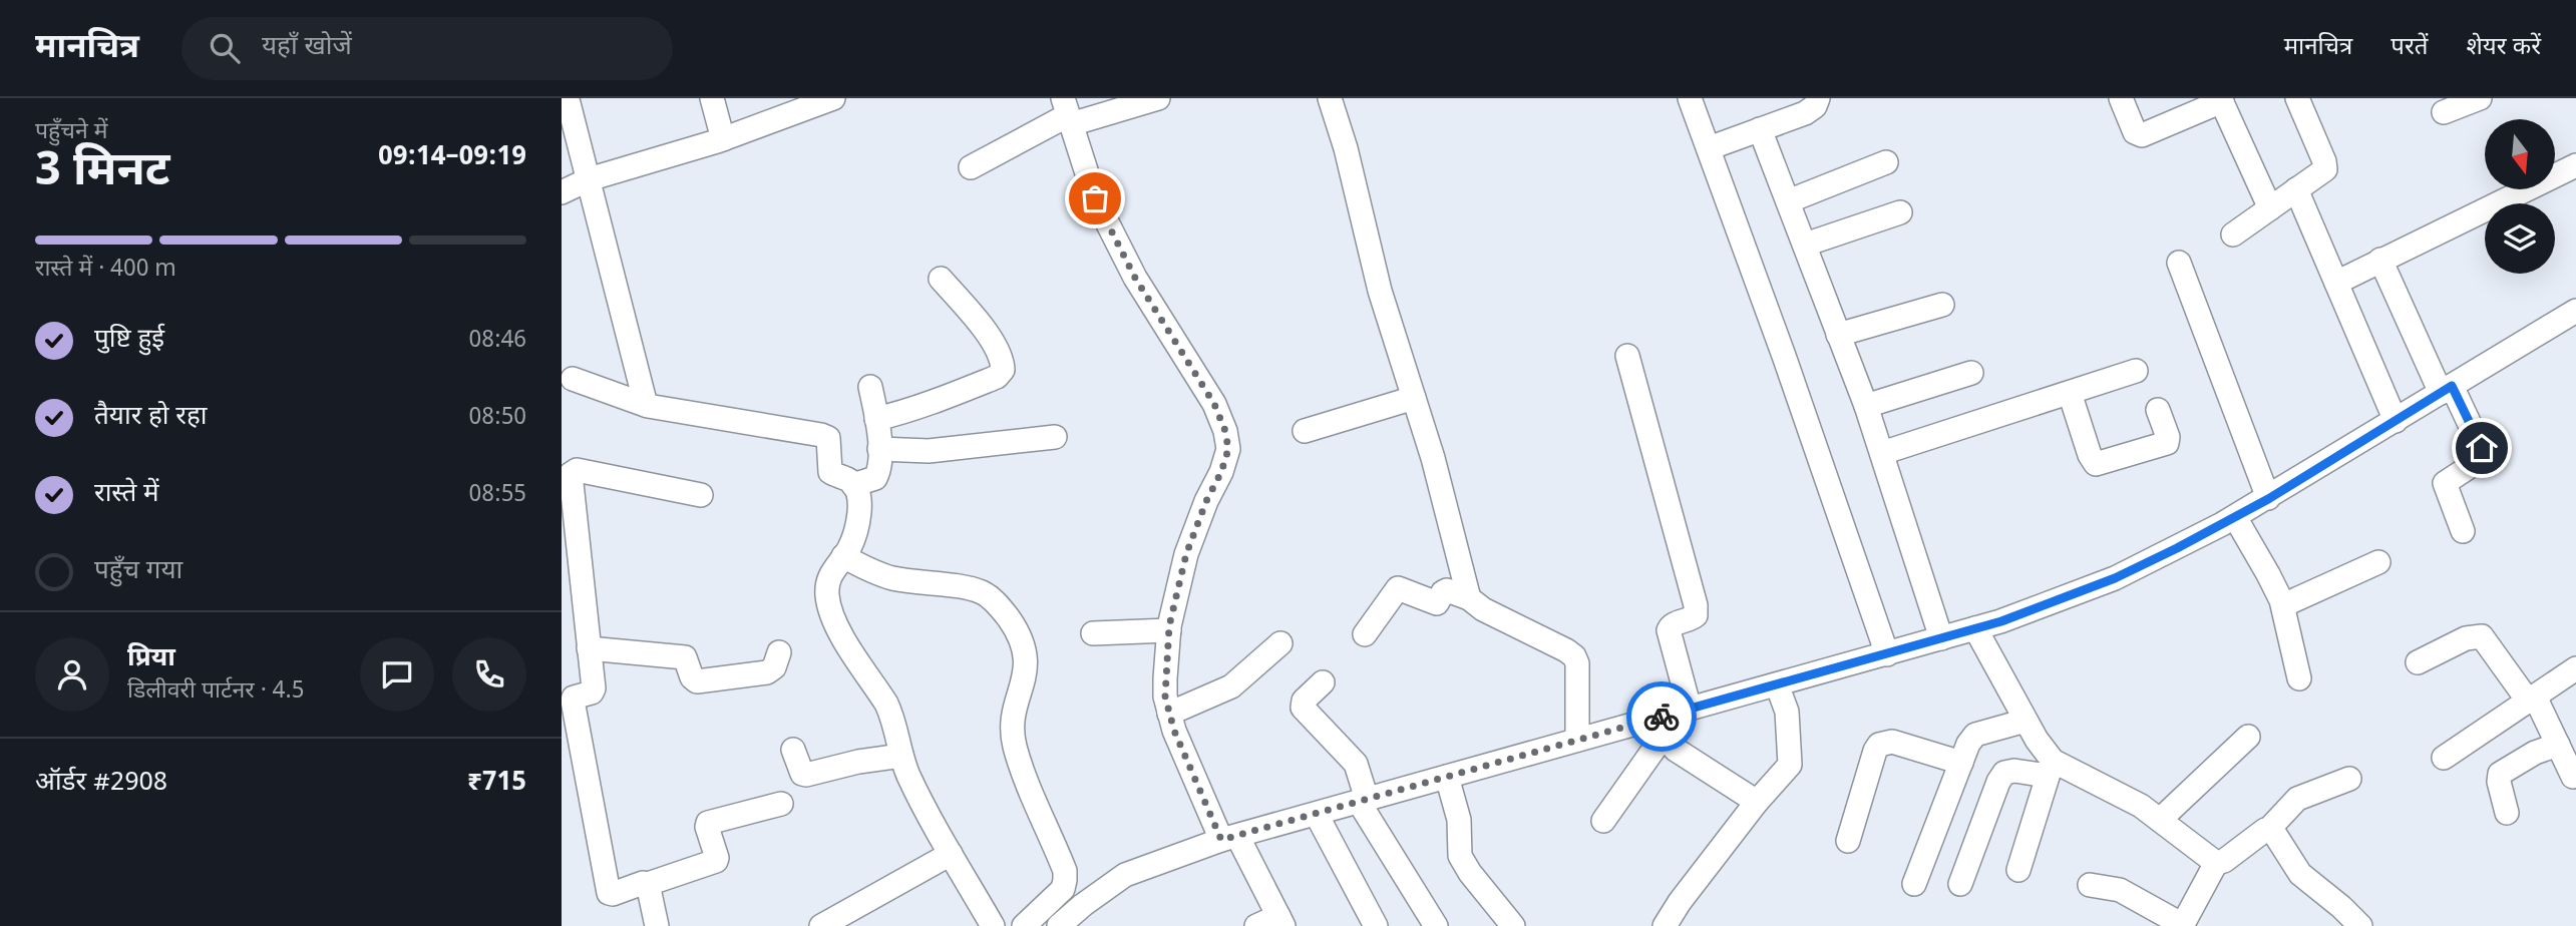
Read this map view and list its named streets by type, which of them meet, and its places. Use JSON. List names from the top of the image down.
{
  "north": "bottom",
  "page": {
    "header": "मानचित्र",
    "search": "यहाँ खोजें",
    "nav": ["मानचित्र", "परतें", "शेयर करें"],
    "heading": ["3 मिनट", "पहुँचने में", "09:14–09:19"],
    "panel": [
      "प्रिया",
      "डिलीवरी पार्टनर · 4.5",
      "ऑर्डर #2908",
      "₹715"
    ],
    "bar": "रास्ते में · 400 m",
    "list": [
      ["पुष्टि हुई", "08:46"],
      ["तैयार हो रहा", "08:50"],
      ["रास्ते में", "08:55"],
      "पहुँच गया"
    ]
  }
}
